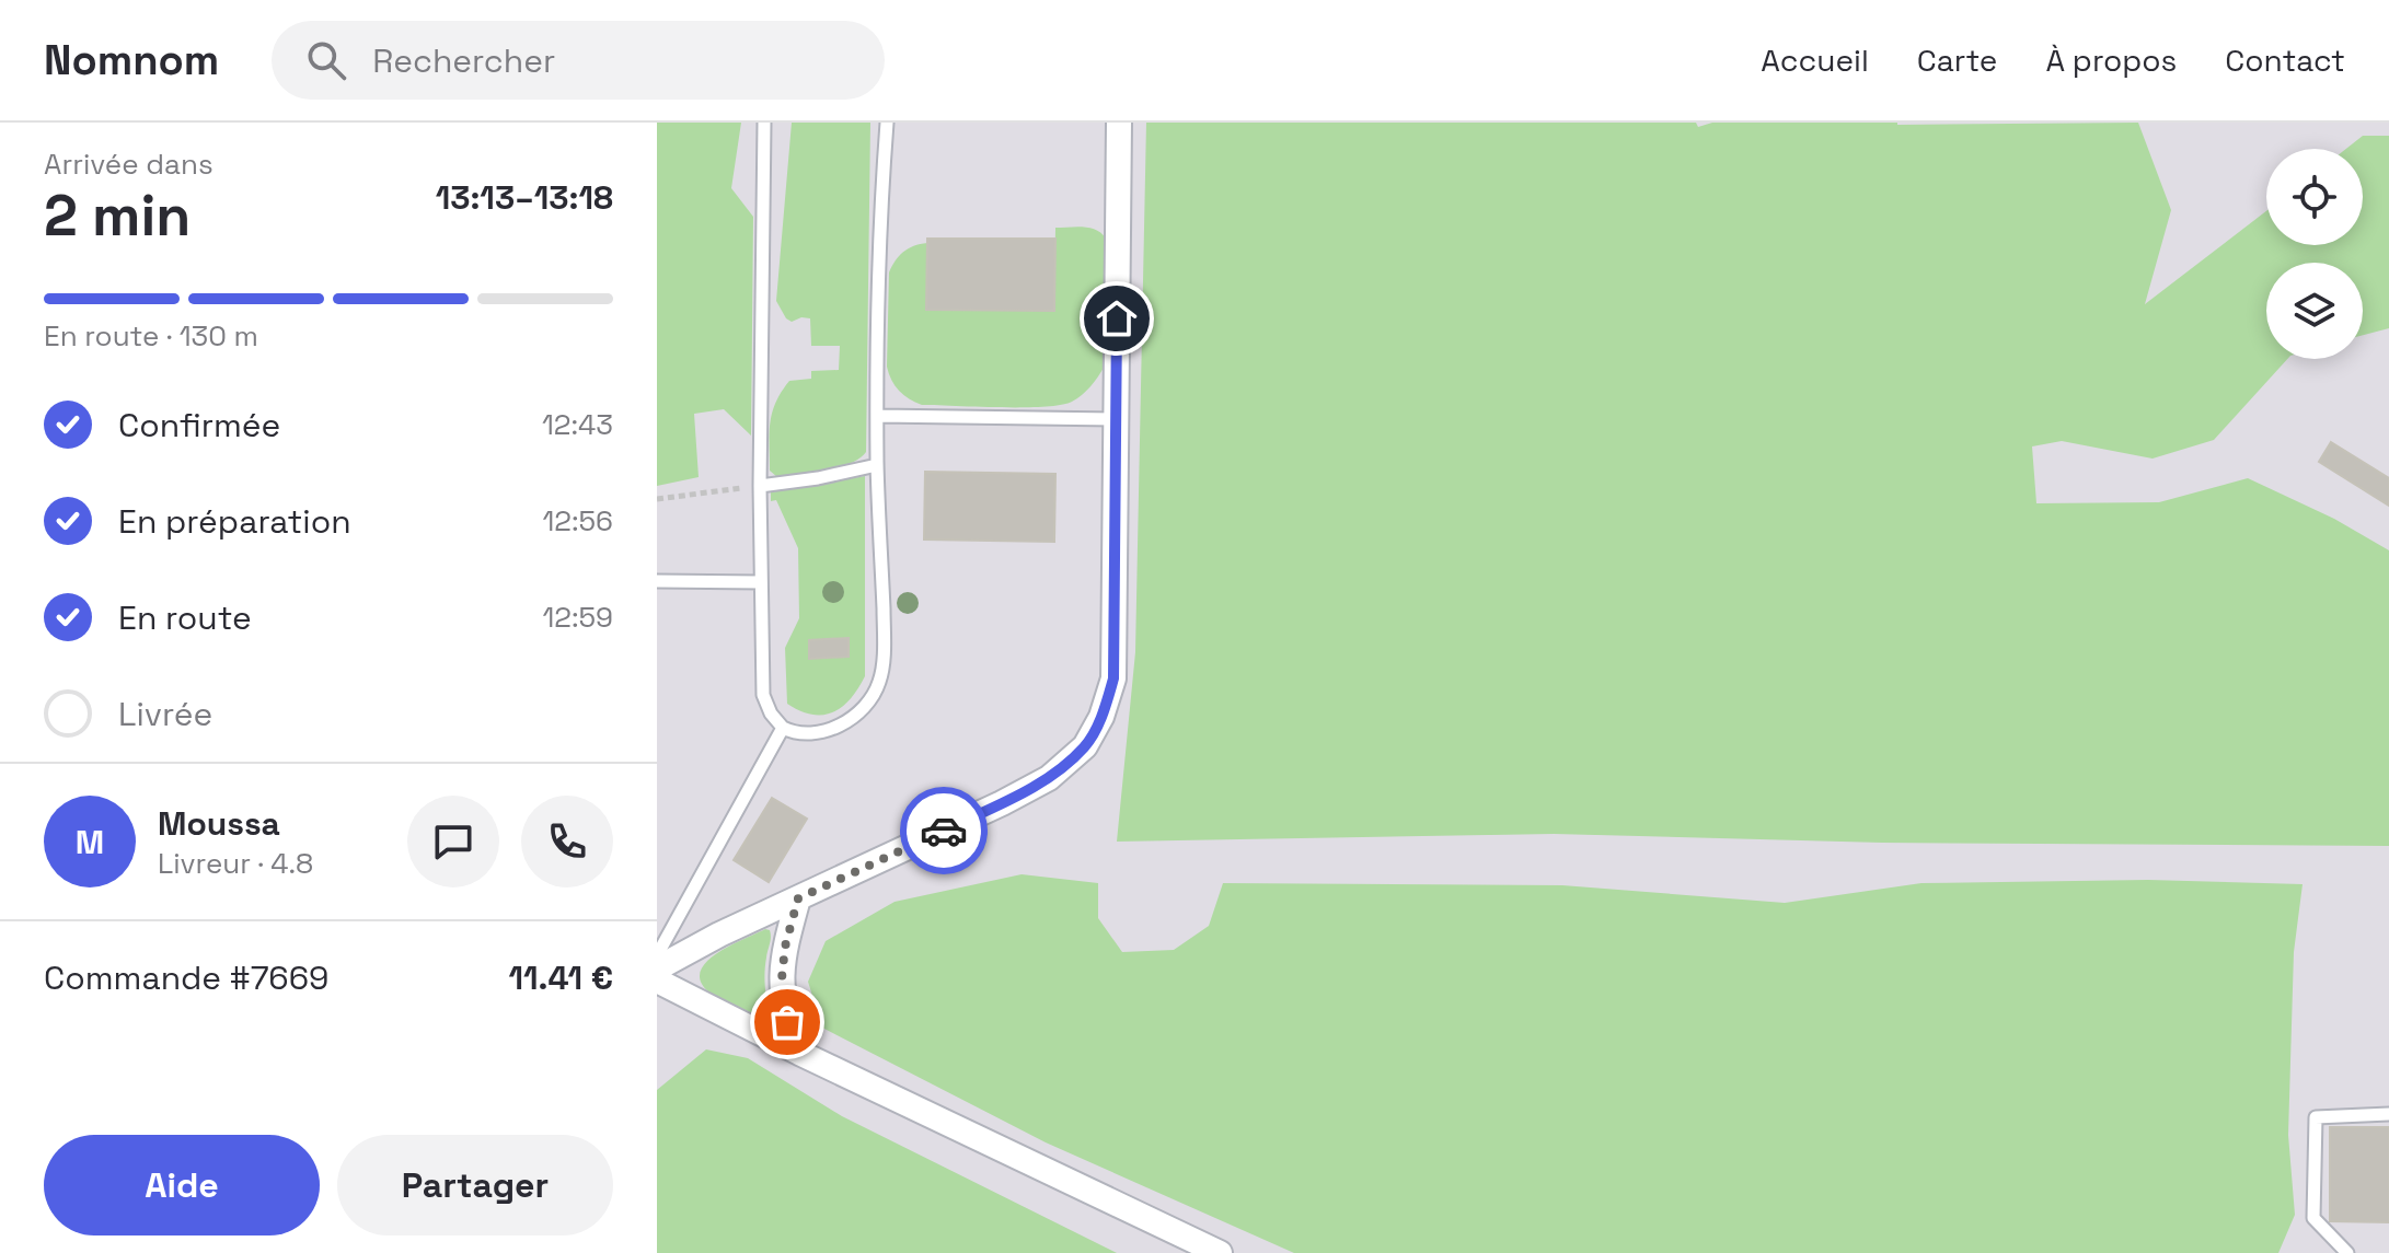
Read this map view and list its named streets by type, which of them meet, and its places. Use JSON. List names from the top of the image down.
{
  "page": {
    "header": "Nomnom",
    "search": "Rechercher",
    "nav": [
      "Accueil",
      "Carte",
      "À propos",
      "Contact"
    ],
    "heading": ["2 min", "Arrivée dans", "13:13–13:18"],
    "panel": [
      "Moussa",
      "Livreur · 4.8",
      "Commande #7669",
      "11.41 €"
    ],
    "bar": "En route · 130 m",
    "list": [
      ["Confirmée", "12:43"],
      ["En préparation", "12:56"],
      ["En route", "12:59"],
      "Livrée"
    ],
    "round": "M",
    "buttons": ["Aide", "Partager"]
  }
}
